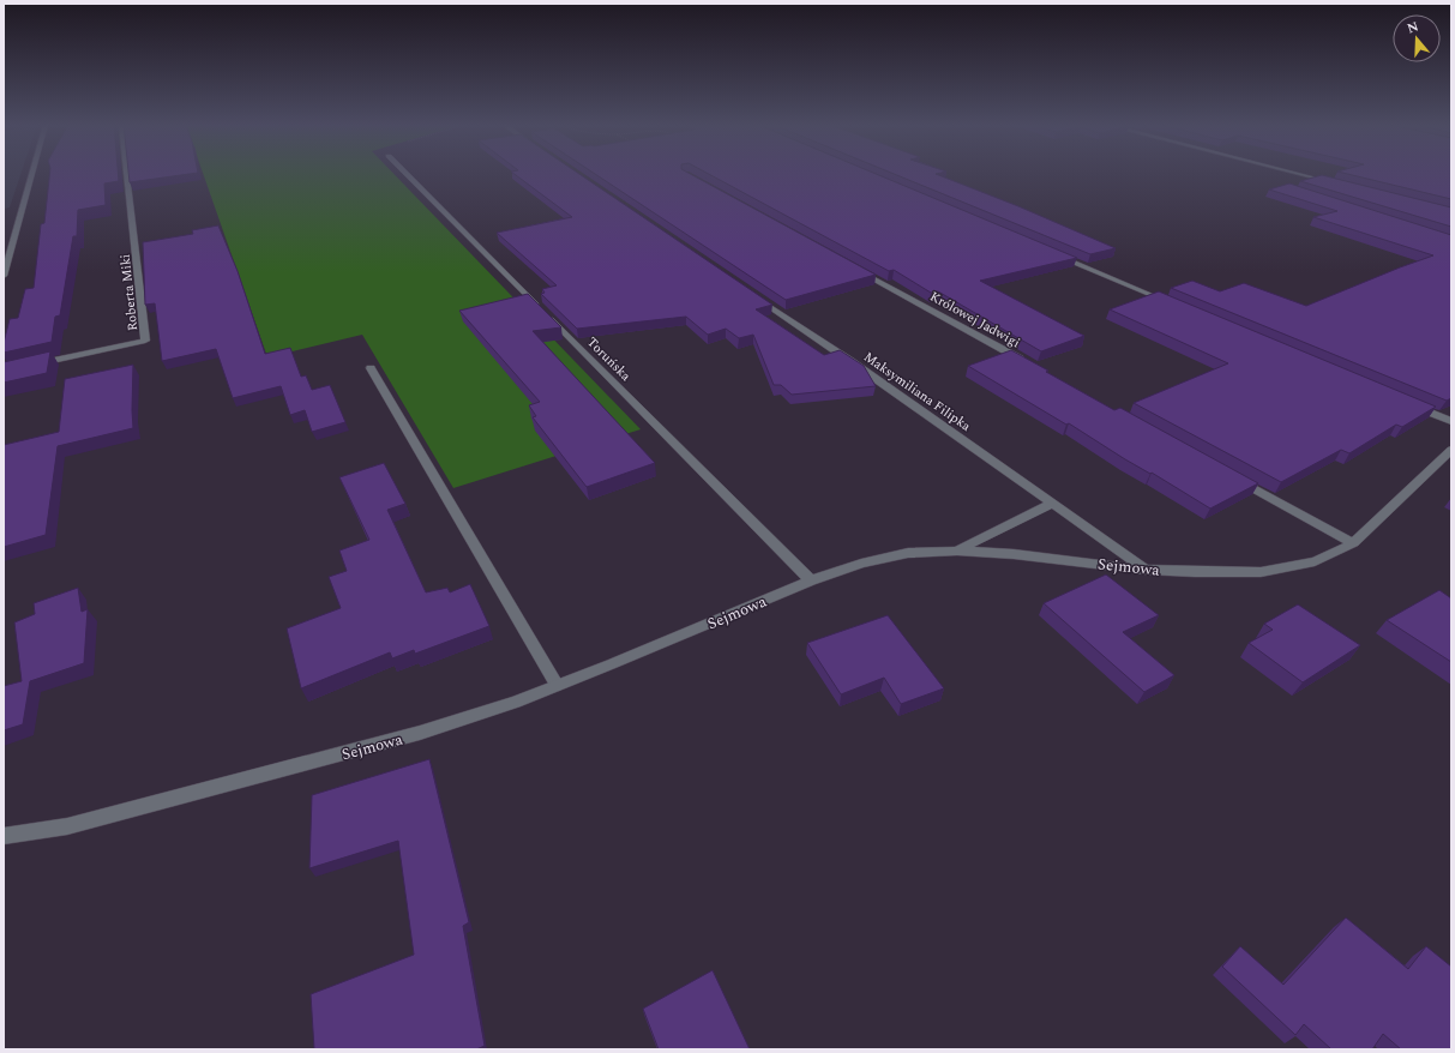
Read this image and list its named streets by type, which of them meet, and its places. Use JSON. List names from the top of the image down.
{
  "streets": {
    "street": [
      "Roberta Miki",
      "Królowej Jadwigi",
      "Toruńska",
      "Maksymiliana Filipka",
      "Sejmowa"
    ]
  },
  "crossings": [
    ["Toruńska", "Sejmowa"],
    ["Maksymiliana Filipka", "Sejmowa"]
  ],
  "north": "top"
}
